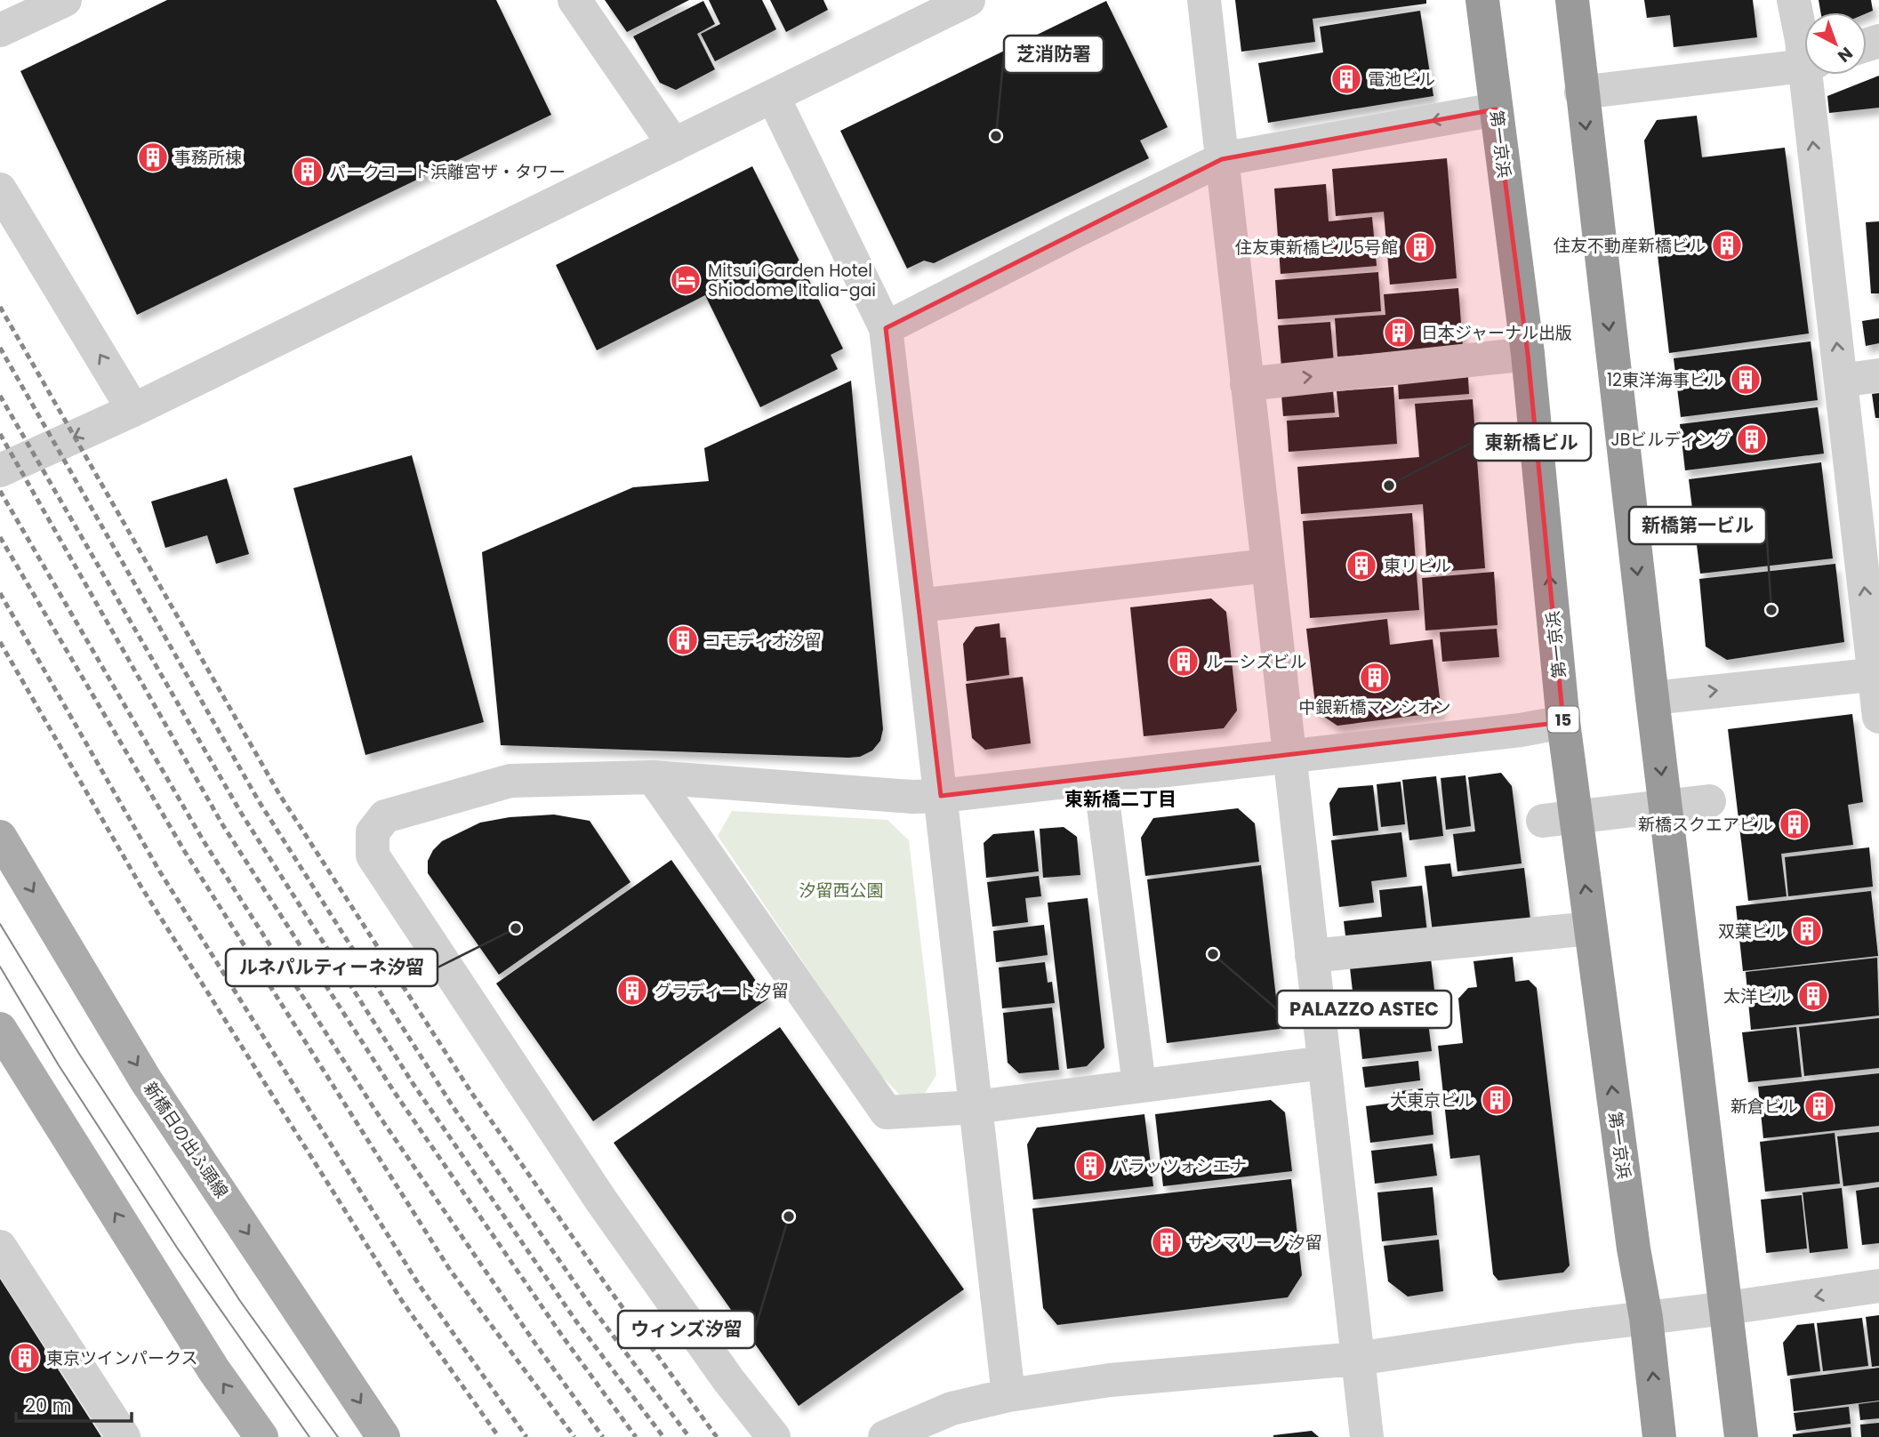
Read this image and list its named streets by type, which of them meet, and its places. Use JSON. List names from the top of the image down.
{
  "streets": {
    "highway": ["第一京浜", "15"],
    "main road": ["新橋日の出ふ頭線"]
  },
  "districts": ["東新橋二丁目"],
  "parks": ["汐留西公園"],
  "places": {
    "building": [
      "電池ビル",
      "事務所棟",
      "パークコート浜離宮ザ・タワー",
      "住友不動産新橋ビル",
      "住友東新橋ビル5号館",
      "日本ジャーナル出版",
      "12東洋海事ビル",
      "JBビルディング",
      "東リビル",
      "コモディオ汐留",
      "ルーシズビル",
      "中銀新橋マンシオン",
      "新橋スクエアビル",
      "双葉ビル",
      "グラディート汐留",
      "太洋ビル",
      "大東京ビル",
      "新倉ビル",
      "パラッツォシエナ",
      "サンマリーノ汐留",
      "東京ツインパークス"
    ],
    "other": [
      "芝消防署",
      "東新橋ビル",
      "新橋第一ビル",
      "ルネパルティーネ汐留",
      "PALAZZO ASTEC",
      "ウィンズ汐留"
    ],
    "hotel": ["Mitsui Garden Hotel Shiodome Italia-gai"]
  },
  "scale_bar": "20 m",
  "north": "bottom right"
}
